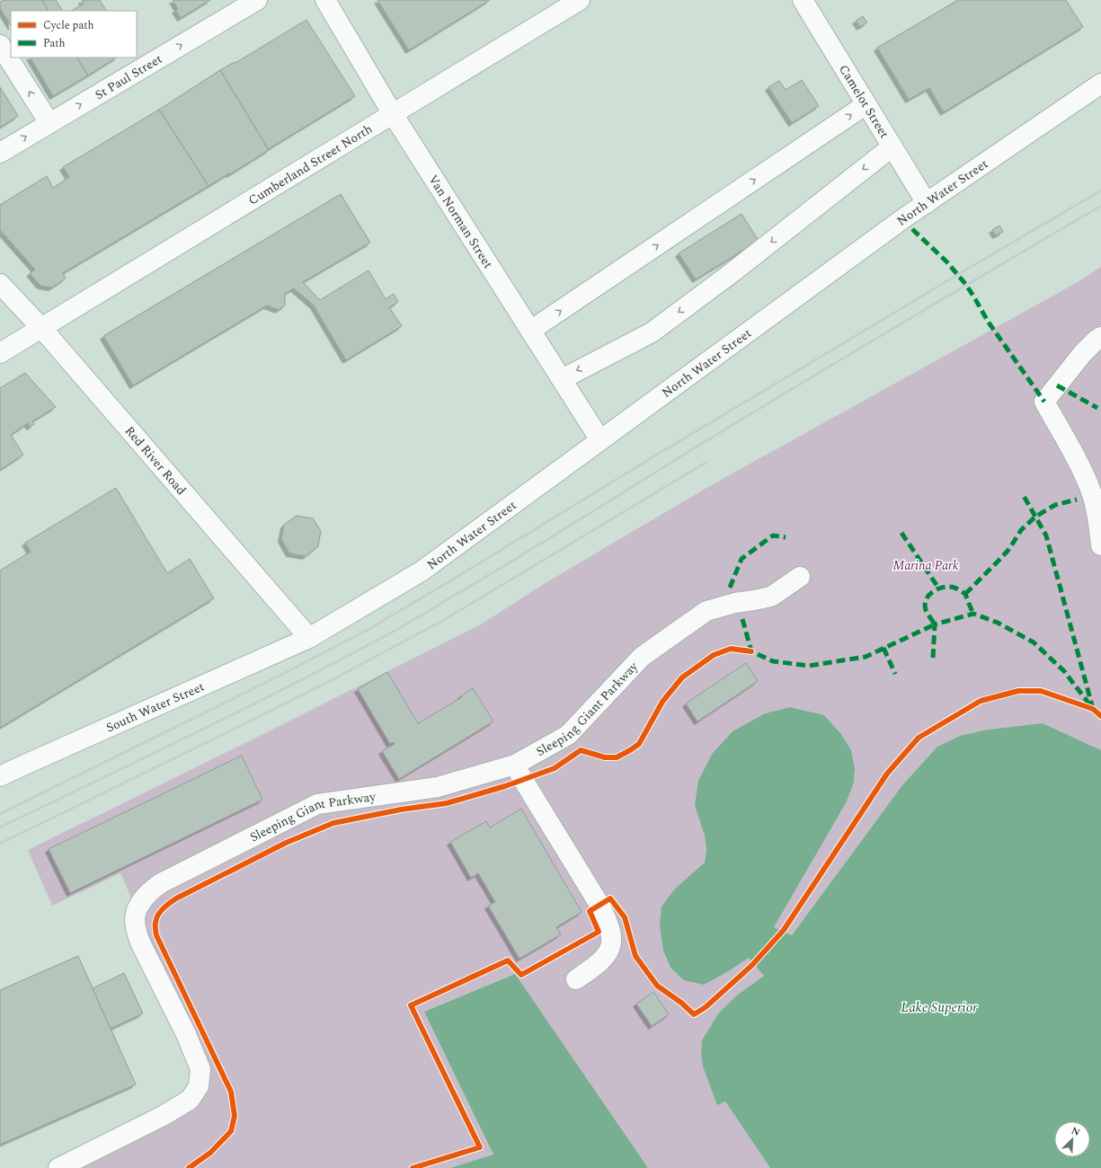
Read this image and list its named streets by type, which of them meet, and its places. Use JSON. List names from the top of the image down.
{
  "streets": {
    "street": [
      "St Paul Street",
      "Camelot Street",
      "Cumberland Street North",
      "North Water Street",
      "Van Norman Street",
      "Red River Road",
      "South Water Street",
      "Sleeping Giant Parkway"
    ]
  },
  "crossings": [
    ["Camelot Street", "North Water Street"],
    ["Cumberland Street North", "Van Norman Street"],
    ["Cumberland Street North", "Red River Road"],
    ["North Water Street", "Van Norman Street"],
    ["North Water Street", "Red River Road"],
    ["North Water Street", "South Water Street"],
    ["Red River Road", "South Water Street"]
  ],
  "one_way": ["St Paul Street"],
  "water": ["Lake Superior"],
  "parks": ["Marina Park"],
  "legend": ["Cycle path", "Path"],
  "north": "top right"
}
